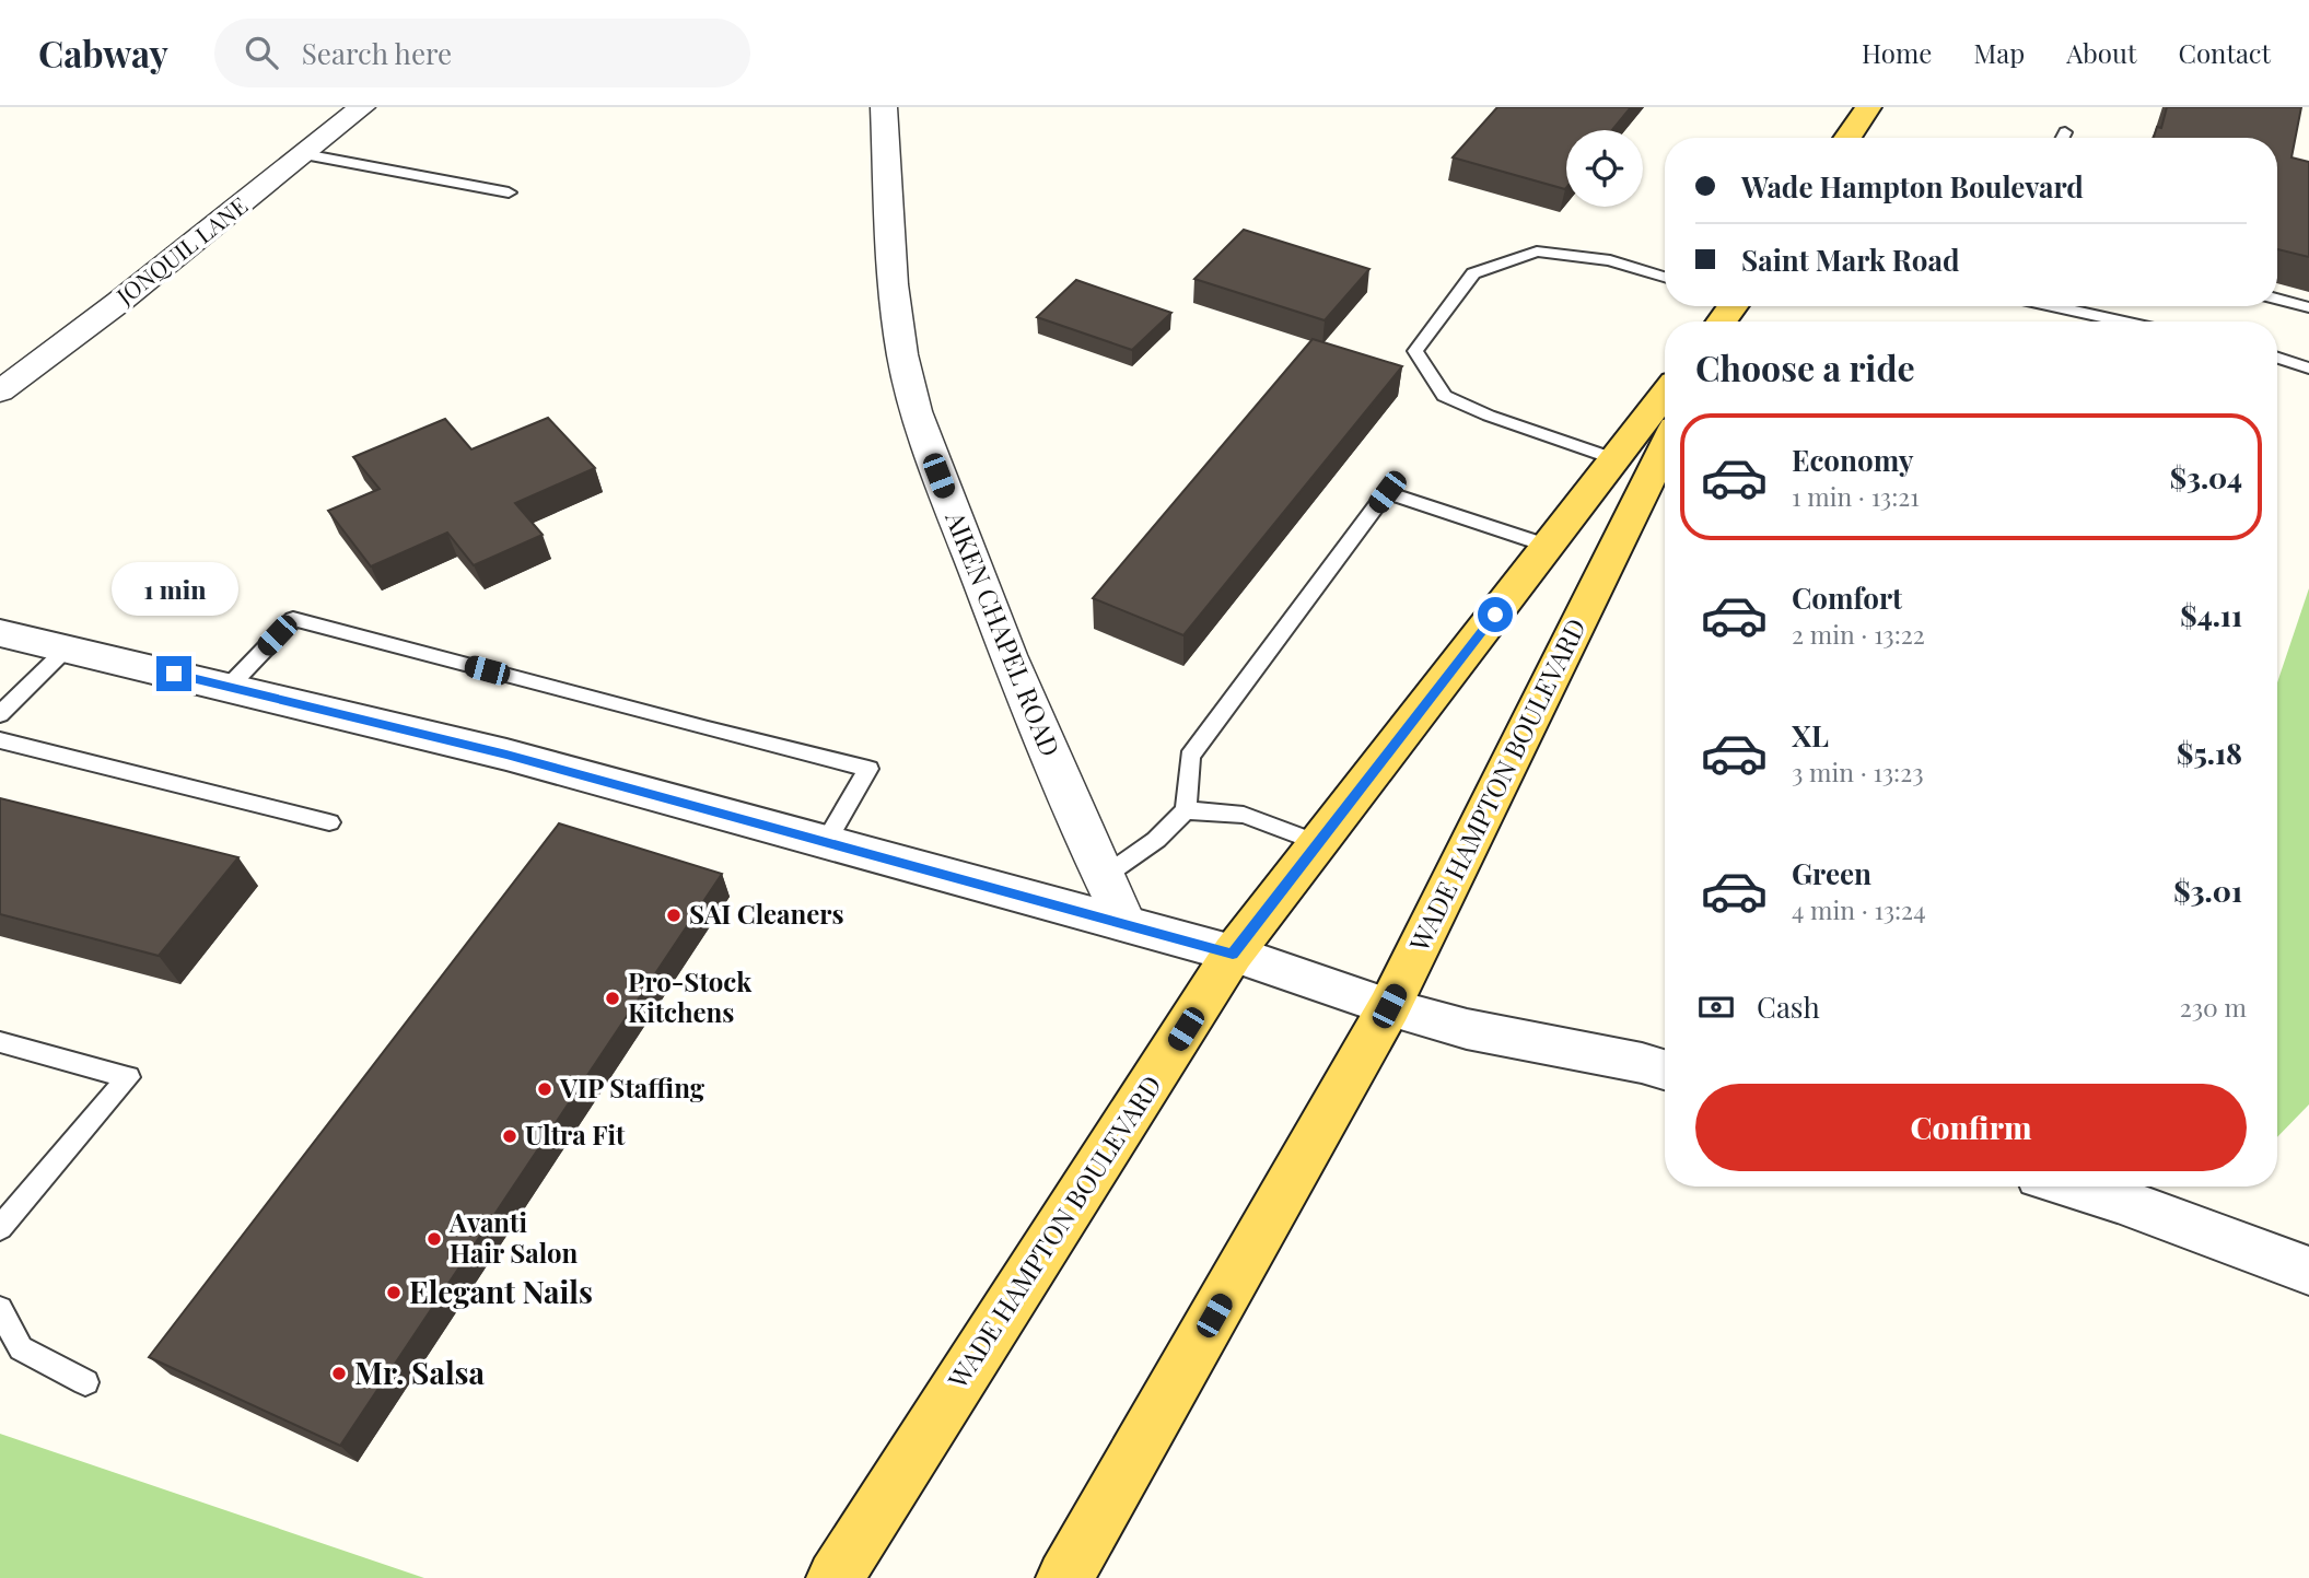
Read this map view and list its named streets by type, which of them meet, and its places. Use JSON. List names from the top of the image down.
{
  "streets": {
    "main road": ["WADE HAMPTON BOULEVARD"],
    "street": ["JONQUIL LANE", "AIKEN CHAPEL ROAD"]
  },
  "places": [
    "SAI Cleaners",
    "Pro-Stock Kitchens",
    "VIP Staffing",
    "Ultra Fit",
    "Avanti Hair Salon",
    "Elegant Nails",
    "Mr. Salsa"
  ],
  "page": {
    "header": "Cabway",
    "search": "Search here",
    "nav": [
      "Home",
      "Map",
      "About",
      "Contact"
    ],
    "banner": ["Wade Hampton Boulevard", "Saint Mark Road"],
    "heading": "Choose a ride",
    "list": [
      {
        "name": "Economy",
        "note": "1 min · 13:21",
        "value": "$3.04"
      },
      {
        "name": "Comfort",
        "note": "2 min · 13:22",
        "value": "$4.11"
      },
      {
        "name": "XL",
        "note": "3 min · 13:23",
        "value": "$5.18"
      },
      {
        "name": "Green",
        "note": "4 min · 13:24",
        "value": "$3.01"
      }
    ],
    "bubble": "1 min",
    "pay": ["Cash", "230 m"],
    "buttons": "Confirm"
  }
}
